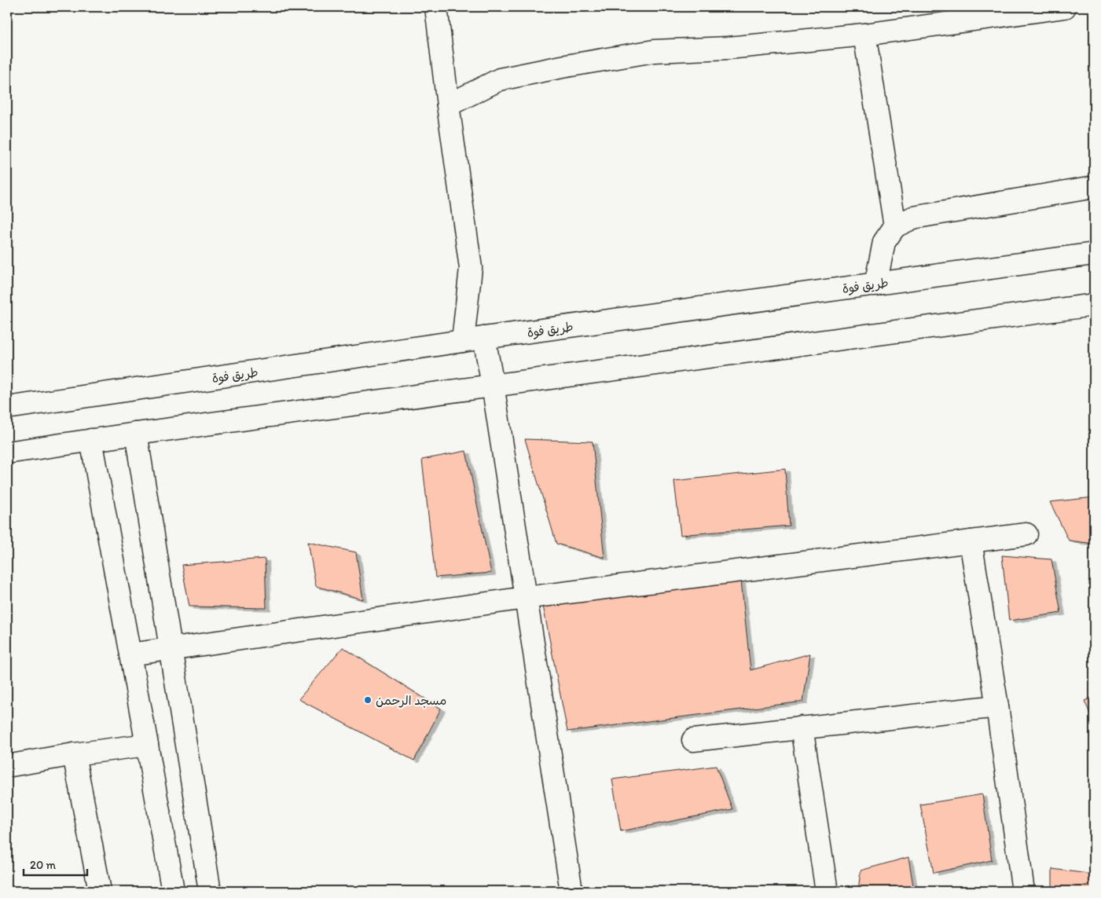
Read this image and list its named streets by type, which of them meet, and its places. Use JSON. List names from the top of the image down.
{
  "streets": {
    "main road": ["طريق فوة"]
  },
  "places": ["مسجد الرحمن"],
  "scale_bar": "20 m"
}
